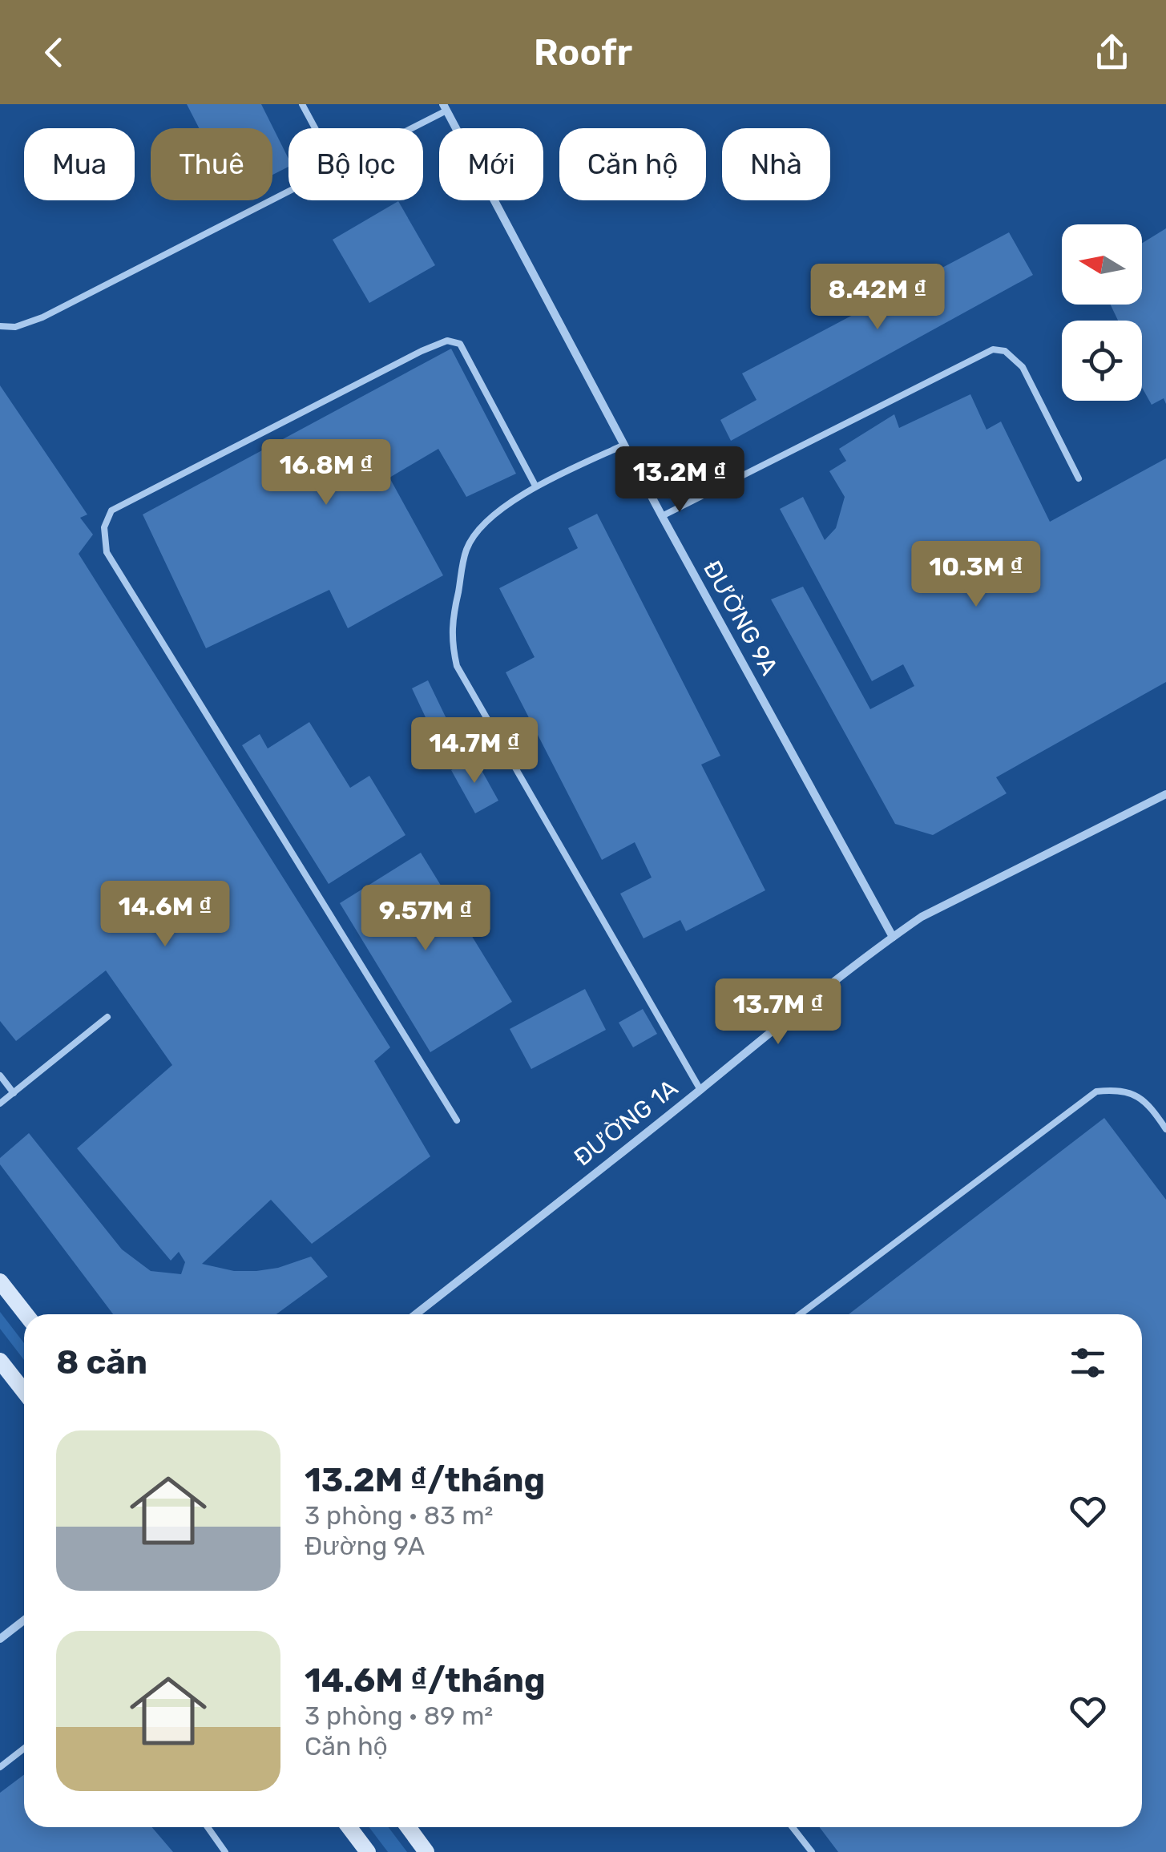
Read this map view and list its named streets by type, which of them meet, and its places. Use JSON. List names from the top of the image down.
{
  "streets": {
    "street": ["ĐƯỜNG 9A", "ĐƯỜNG 1A"]
  },
  "crossings": [
    ["ĐƯỜNG 9A", "ĐƯỜNG 1A"]
  ],
  "north": "left",
  "page": {
    "header": "Roofr",
    "chip": [
      "Mua",
      "Thuê",
      "Bộ lọc",
      "Mới",
      "Căn hộ",
      "Nhà"
    ],
    "price": [
      "8.42M ₫",
      "16.8M ₫",
      "13.2M ₫",
      "10.3M ₫",
      "14.7M ₫",
      "14.6M ₫",
      "9.57M ₫",
      "13.7M ₫"
    ],
    "heading": "8 căn",
    "list": [
      {
        "name": "13.2M ₫/tháng",
        "note": "3 phòng · 83 m² · Đường 9A"
      },
      {
        "name": "14.6M ₫/tháng",
        "note": "3 phòng · 89 m² · Căn hộ"
      }
    ]
  }
}
